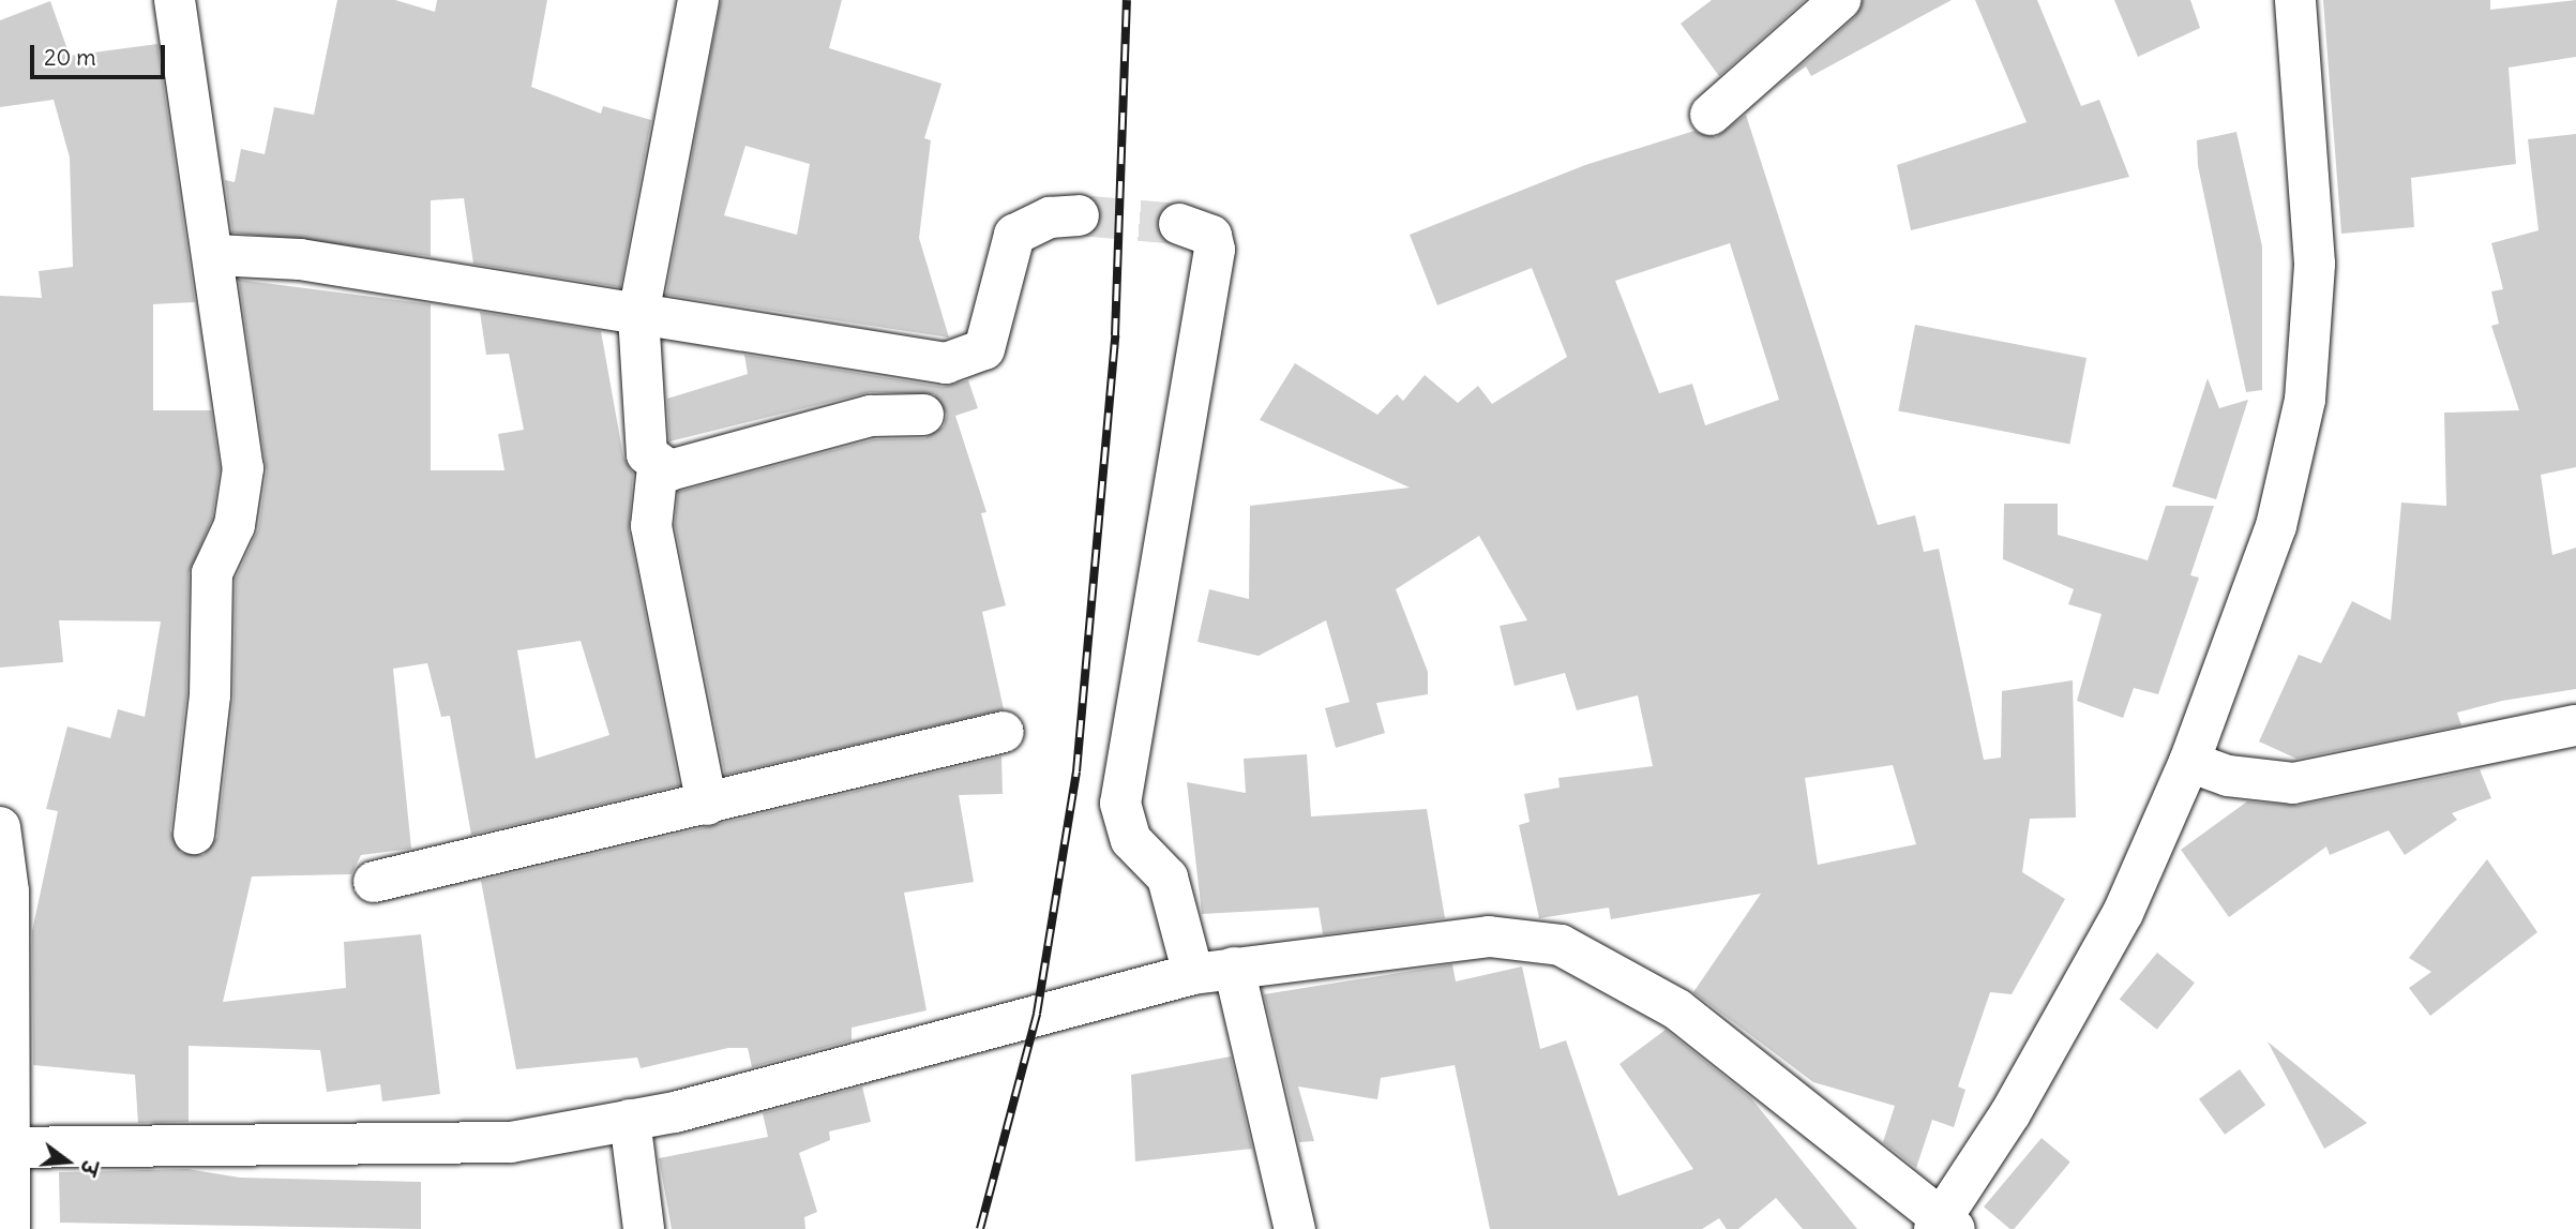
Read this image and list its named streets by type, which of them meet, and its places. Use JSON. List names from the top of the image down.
{
  "scale_bar": "20 m",
  "north": "right"
}
